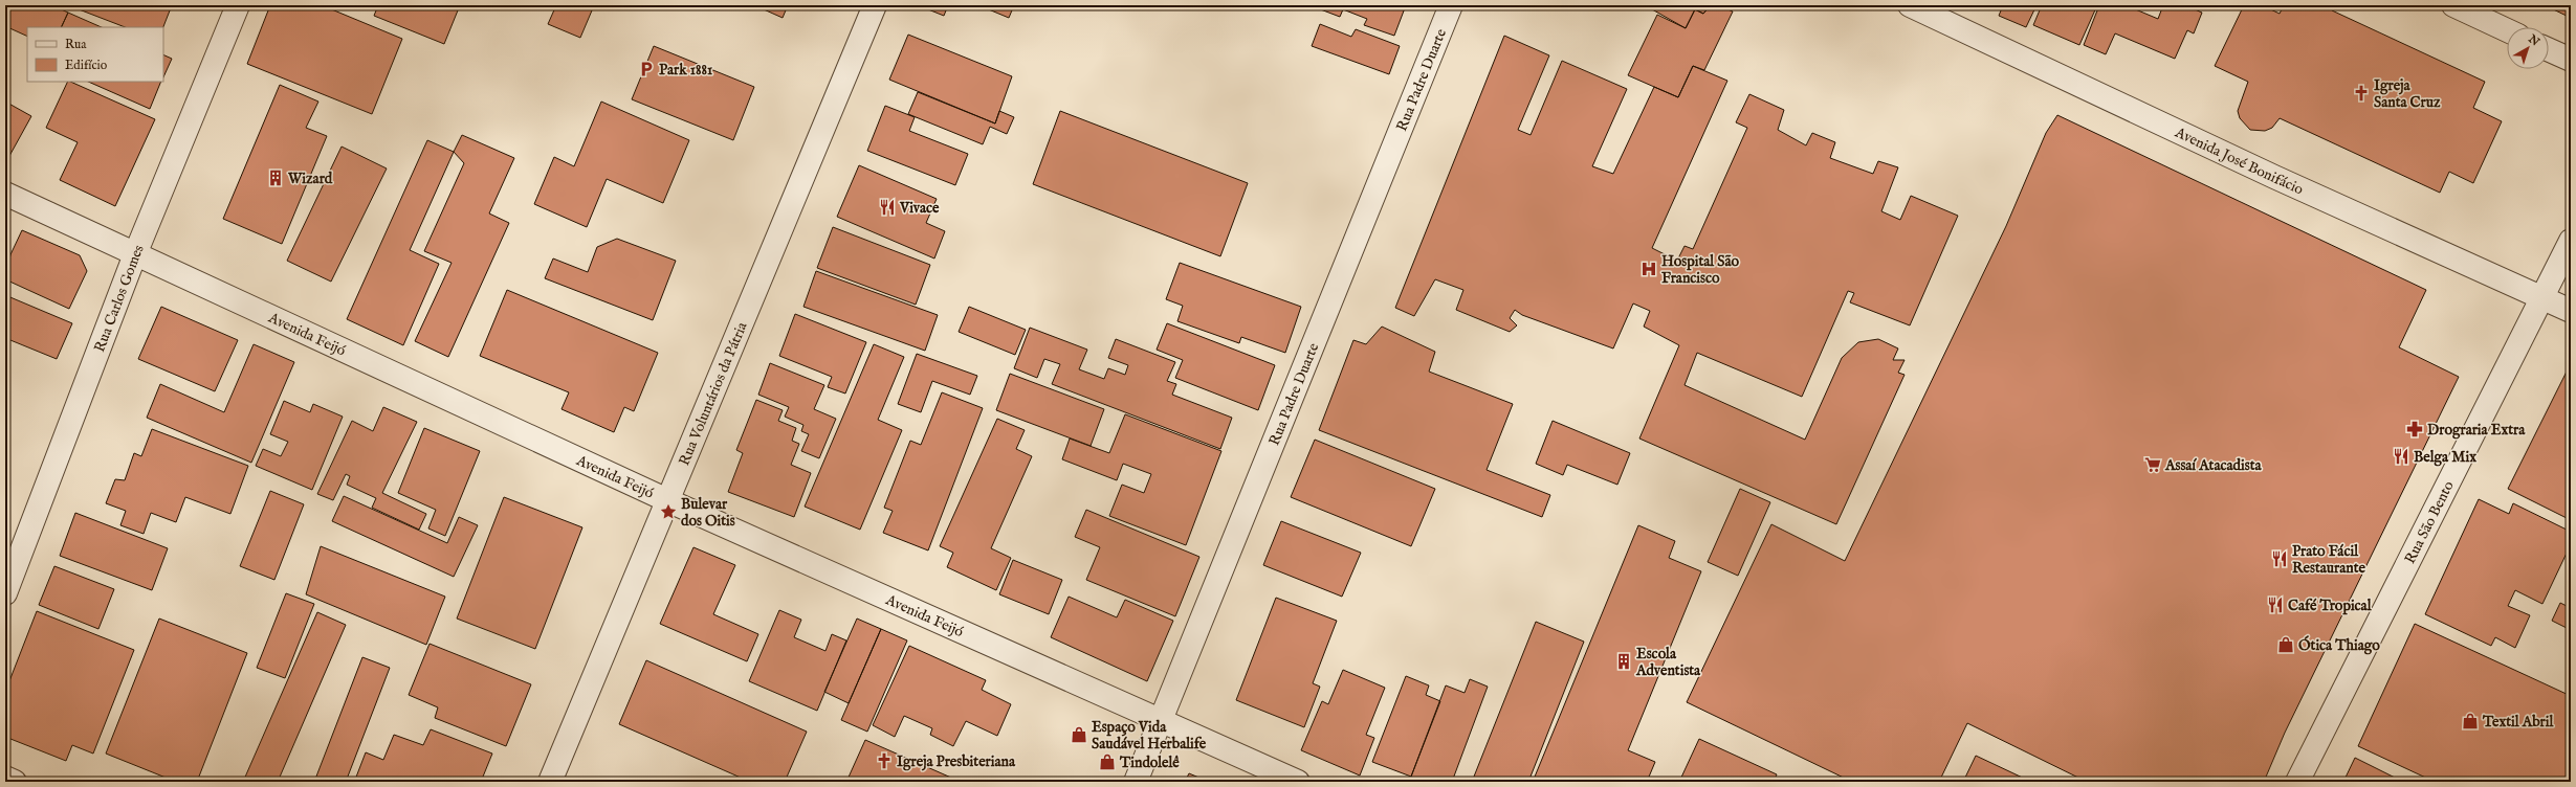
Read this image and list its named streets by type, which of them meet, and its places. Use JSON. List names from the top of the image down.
{
  "streets": {
    "street": [
      "Rua Padre Duarte",
      "Avenida José Bonifácio",
      "Rua Carlos Gomes",
      "Avenida Feijó",
      "Rua Voluntários da Pátria",
      "Rua São Bento"
    ]
  },
  "crossings": [
    ["Rua Padre Duarte", "Avenida Feijó"],
    ["Avenida José Bonifácio", "Rua São Bento"],
    ["Rua Carlos Gomes", "Avenida Feijó"],
    ["Avenida Feijó", "Rua Voluntários da Pátria"]
  ],
  "places": {
    "parking": ["Park 1881"],
    "church": ["Igreja Santa Cruz", "Igreja Presbiteriana"],
    "building": ["Wizard", "Escola Adventista"],
    "restaurant": [
      "Vivace",
      "Belga Mix",
      "Prato Fácil Restaurante",
      "Café Tropical"
    ],
    "hospital": ["Hospital São Francisco"],
    "pharmacy": ["Drograria Extra"],
    "supermarket": ["Assaí Atacadista"],
    "place": ["Bulevar dos Oitis"],
    "shop": [
      "Ótica Thiago",
      "Textil Abril",
      "Espaço Vida Saudável Herbalife",
      "Tindolelê"
    ]
  },
  "legend": ["Rua", "Edifício"],
  "north": "top right"
}
